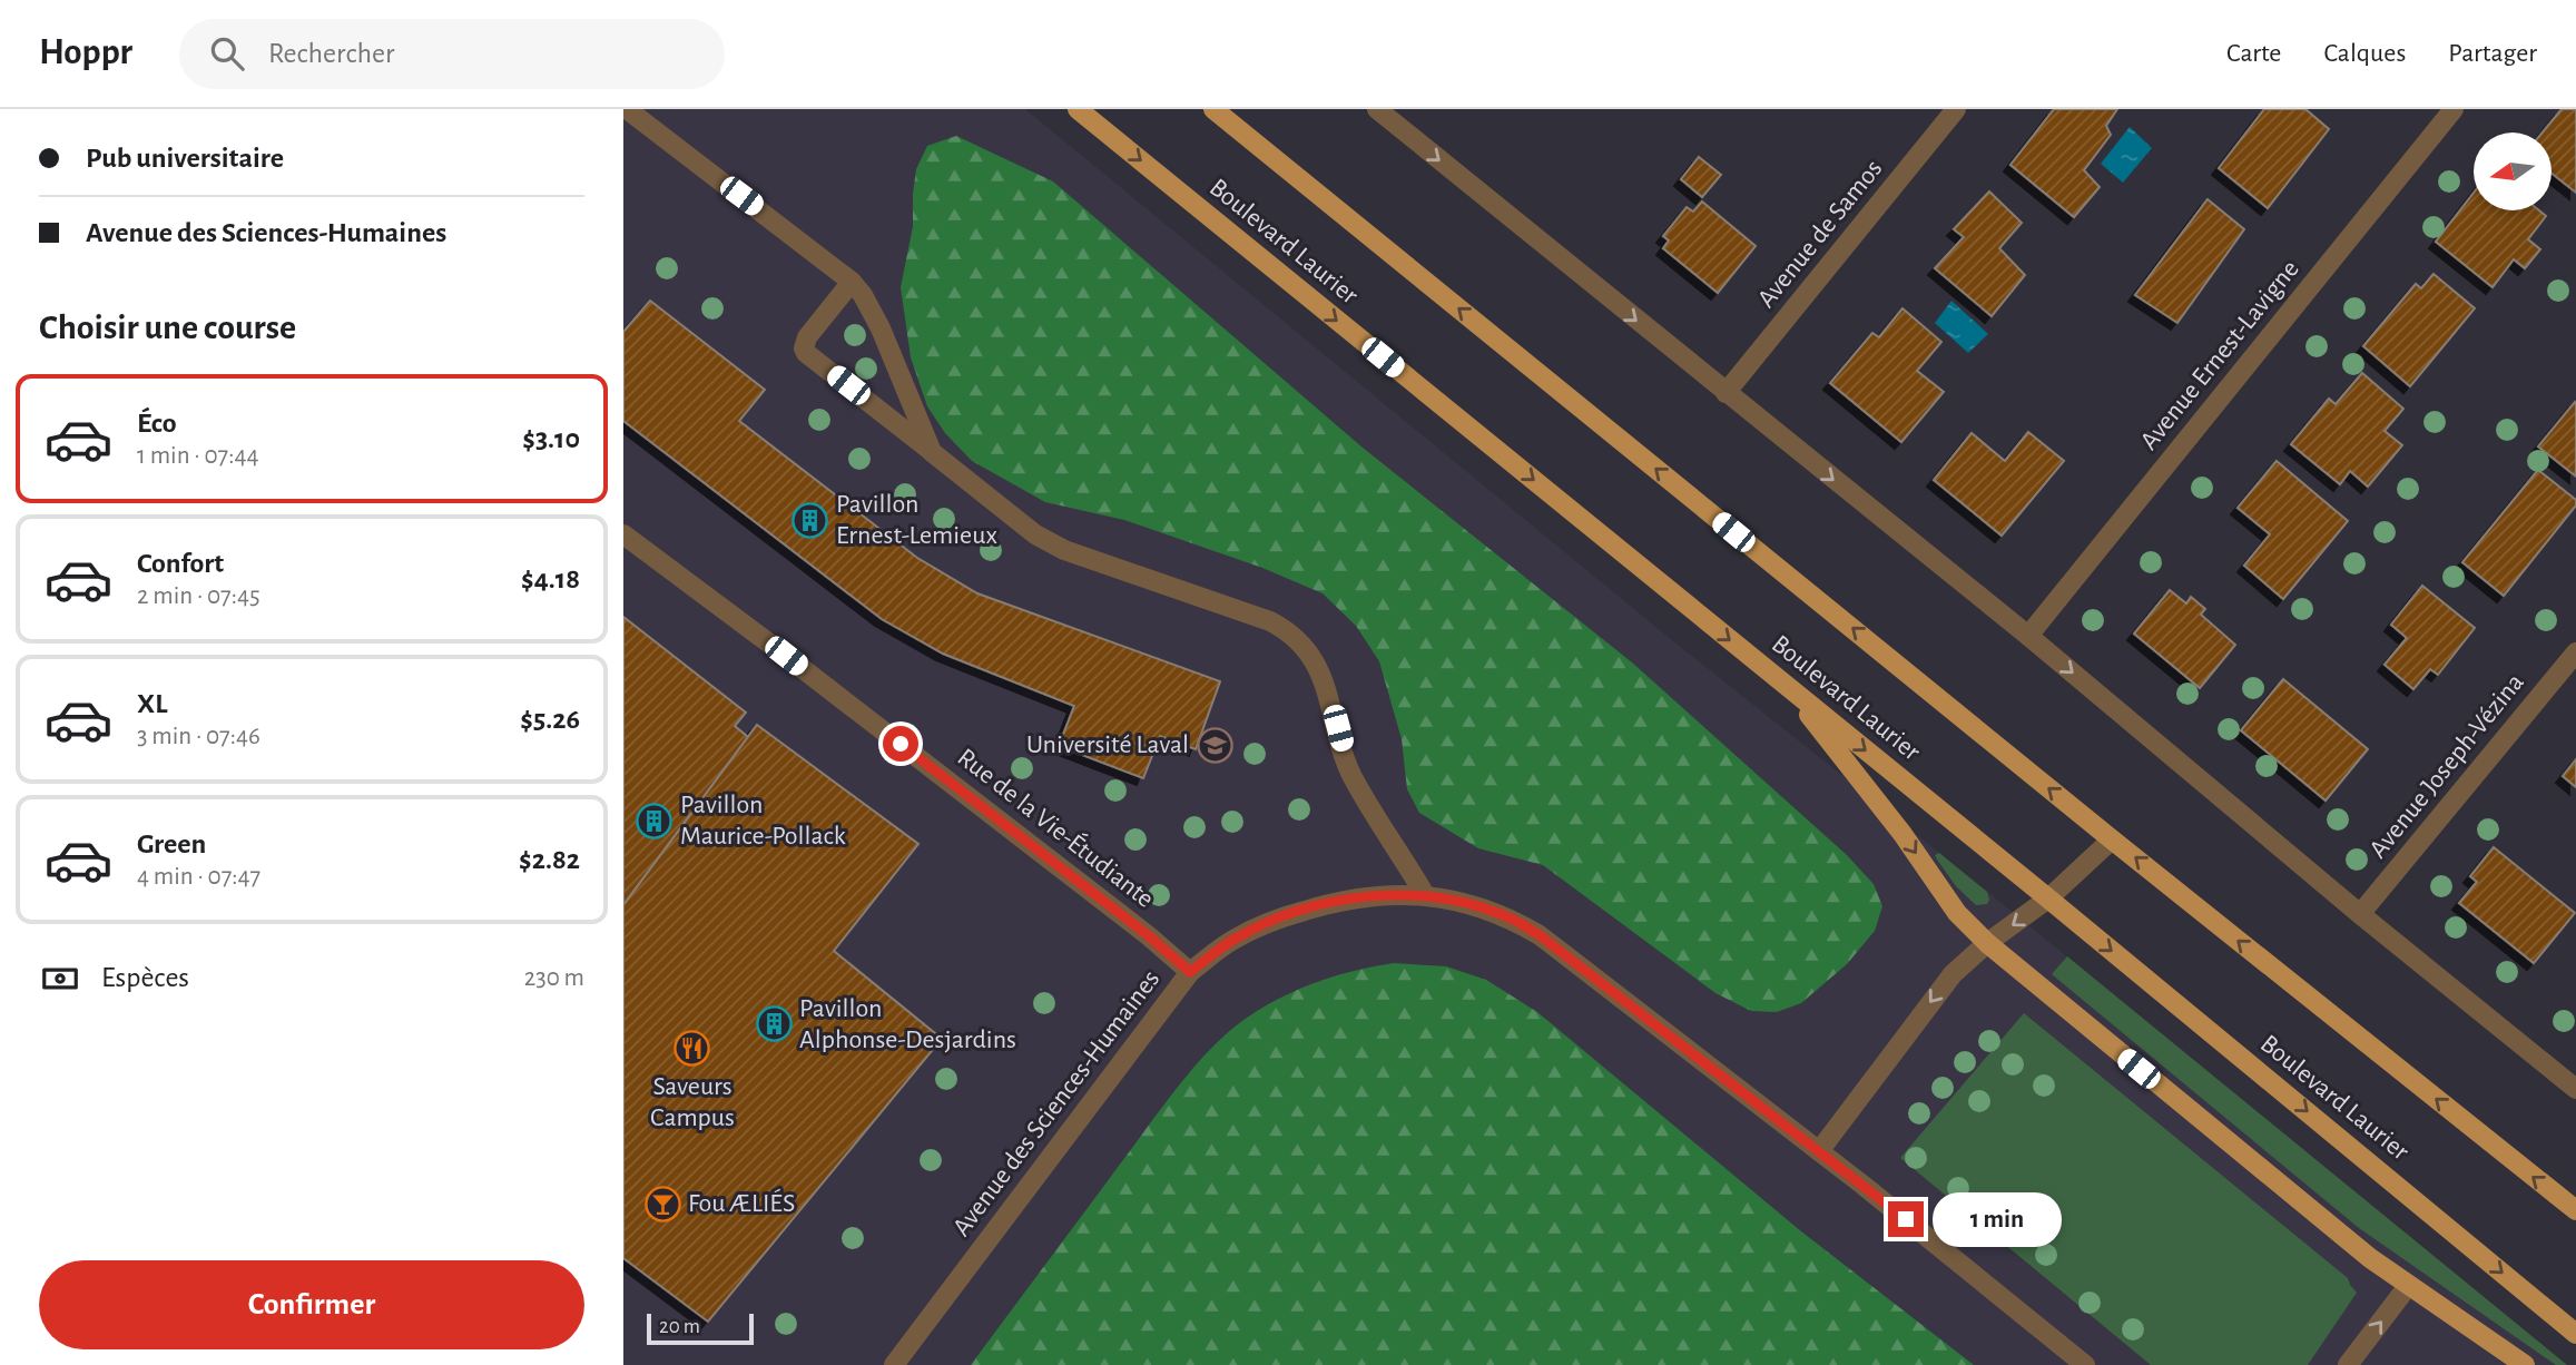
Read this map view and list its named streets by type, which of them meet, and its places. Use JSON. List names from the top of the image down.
{
  "streets": {
    "main road": ["Boulevard Laurier"],
    "street": [
      "Avenue de Samos",
      "Avenue Ernest-Lavigne",
      "Avenue Joseph-Vézina",
      "Rue de la Vie-Étudiante",
      "Avenue des Sciences-Humaines"
    ]
  },
  "crossings": [
    ["Rue de la Vie-Étudiante", "Avenue des Sciences-Humaines"]
  ],
  "places": {
    "building": ["Pavillon Ernest-Lemieux", "Pavillon Maurice-Pollack", "Pavillon Alphonse-Desjardins"],
    "school or university": ["Université Laval"],
    "restaurant": ["Saveurs Campus"],
    "bar": ["Fou ÆLIÉS"]
  },
  "scale_bar": "20 m",
  "north": "left",
  "page": {
    "header": "Hoppr",
    "search": "Rechercher",
    "nav": ["Carte", "Calques", "Partager"],
    "banner": ["Pub universitaire", "Avenue des Sciences-Humaines"],
    "heading": "Choisir une course",
    "list": [
      {
        "name": "Éco",
        "note": "1 min · 07:44",
        "value": "$3.10"
      },
      {
        "name": "Confort",
        "note": "2 min · 07:45",
        "value": "$4.18"
      },
      {
        "name": "XL",
        "note": "3 min · 07:46",
        "value": "$5.26"
      },
      {
        "name": "Green",
        "note": "4 min · 07:47",
        "value": "$2.82"
      }
    ],
    "pay": ["Espèces", "230 m"],
    "bubble": "1 min",
    "buttons": "Confirmer",
    "scale": "20 m"
  }
}
